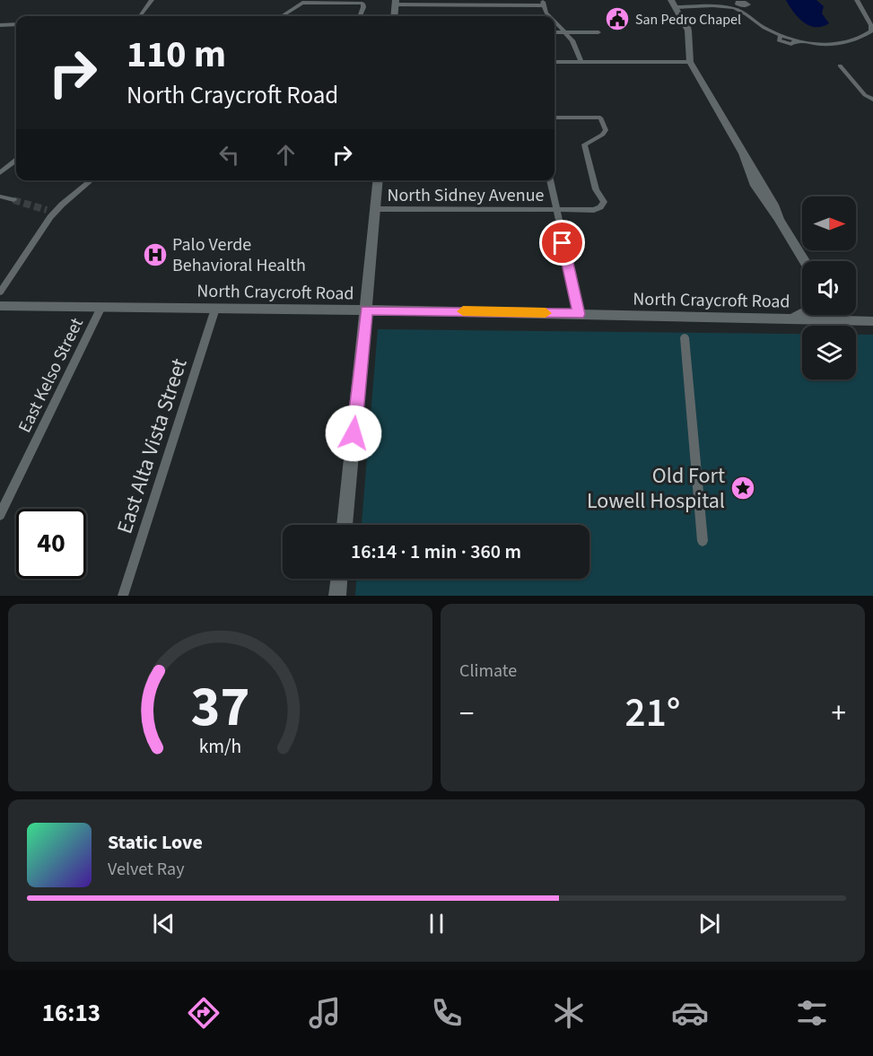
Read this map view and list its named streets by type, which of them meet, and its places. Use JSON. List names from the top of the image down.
{
  "streets": {
    "street": [
      "North Sidney Avenue",
      "North Craycroft Road",
      "East Kelso Street",
      "East Alta Vista Street"
    ]
  },
  "crossings": [
    ["North Craycroft Road", "East Kelso Street"],
    ["North Craycroft Road", "East Alta Vista Street"]
  ],
  "places": {
    "public building": ["San Pedro Chapel"],
    "hospital": ["Palo Verde Behavioral Health"],
    "place": ["Old Fort Lowell Hospital"]
  },
  "north": "right",
  "page": {
    "turn": ["110 m", "North Craycroft Road"],
    "limit": "40",
    "trip": "16:14 · 1 min · 360 m",
    "tile": "Climate",
    "heat": ["−", "21°", "+"],
    "song": ["Static Love", "Velvet Ray"],
    "tabs": "16:13",
    "gauge": ["37", "km/h"]
  }
}
